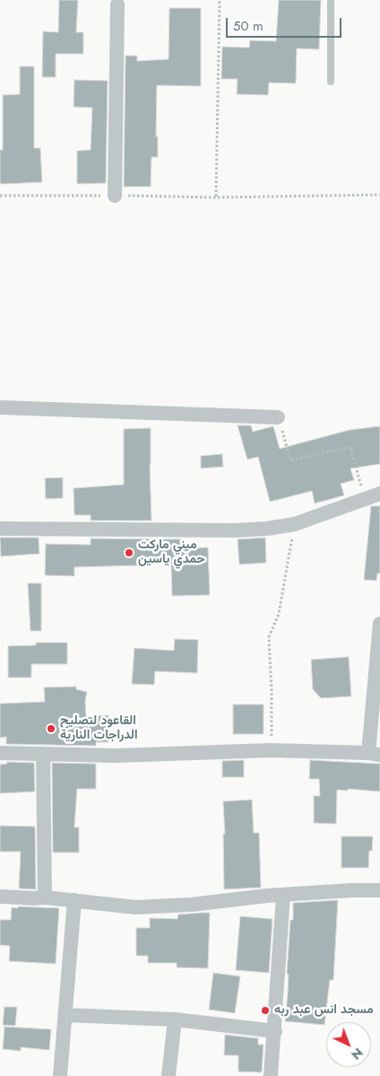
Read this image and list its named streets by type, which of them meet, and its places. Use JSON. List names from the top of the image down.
{
  "places": ["ميني ماركت حمدي ياسين", "القاعود لتصليح الدراجات النارية", "مسجد انس عبد ربه"],
  "scale_bar": "50 m",
  "north": "bottom right"
}
